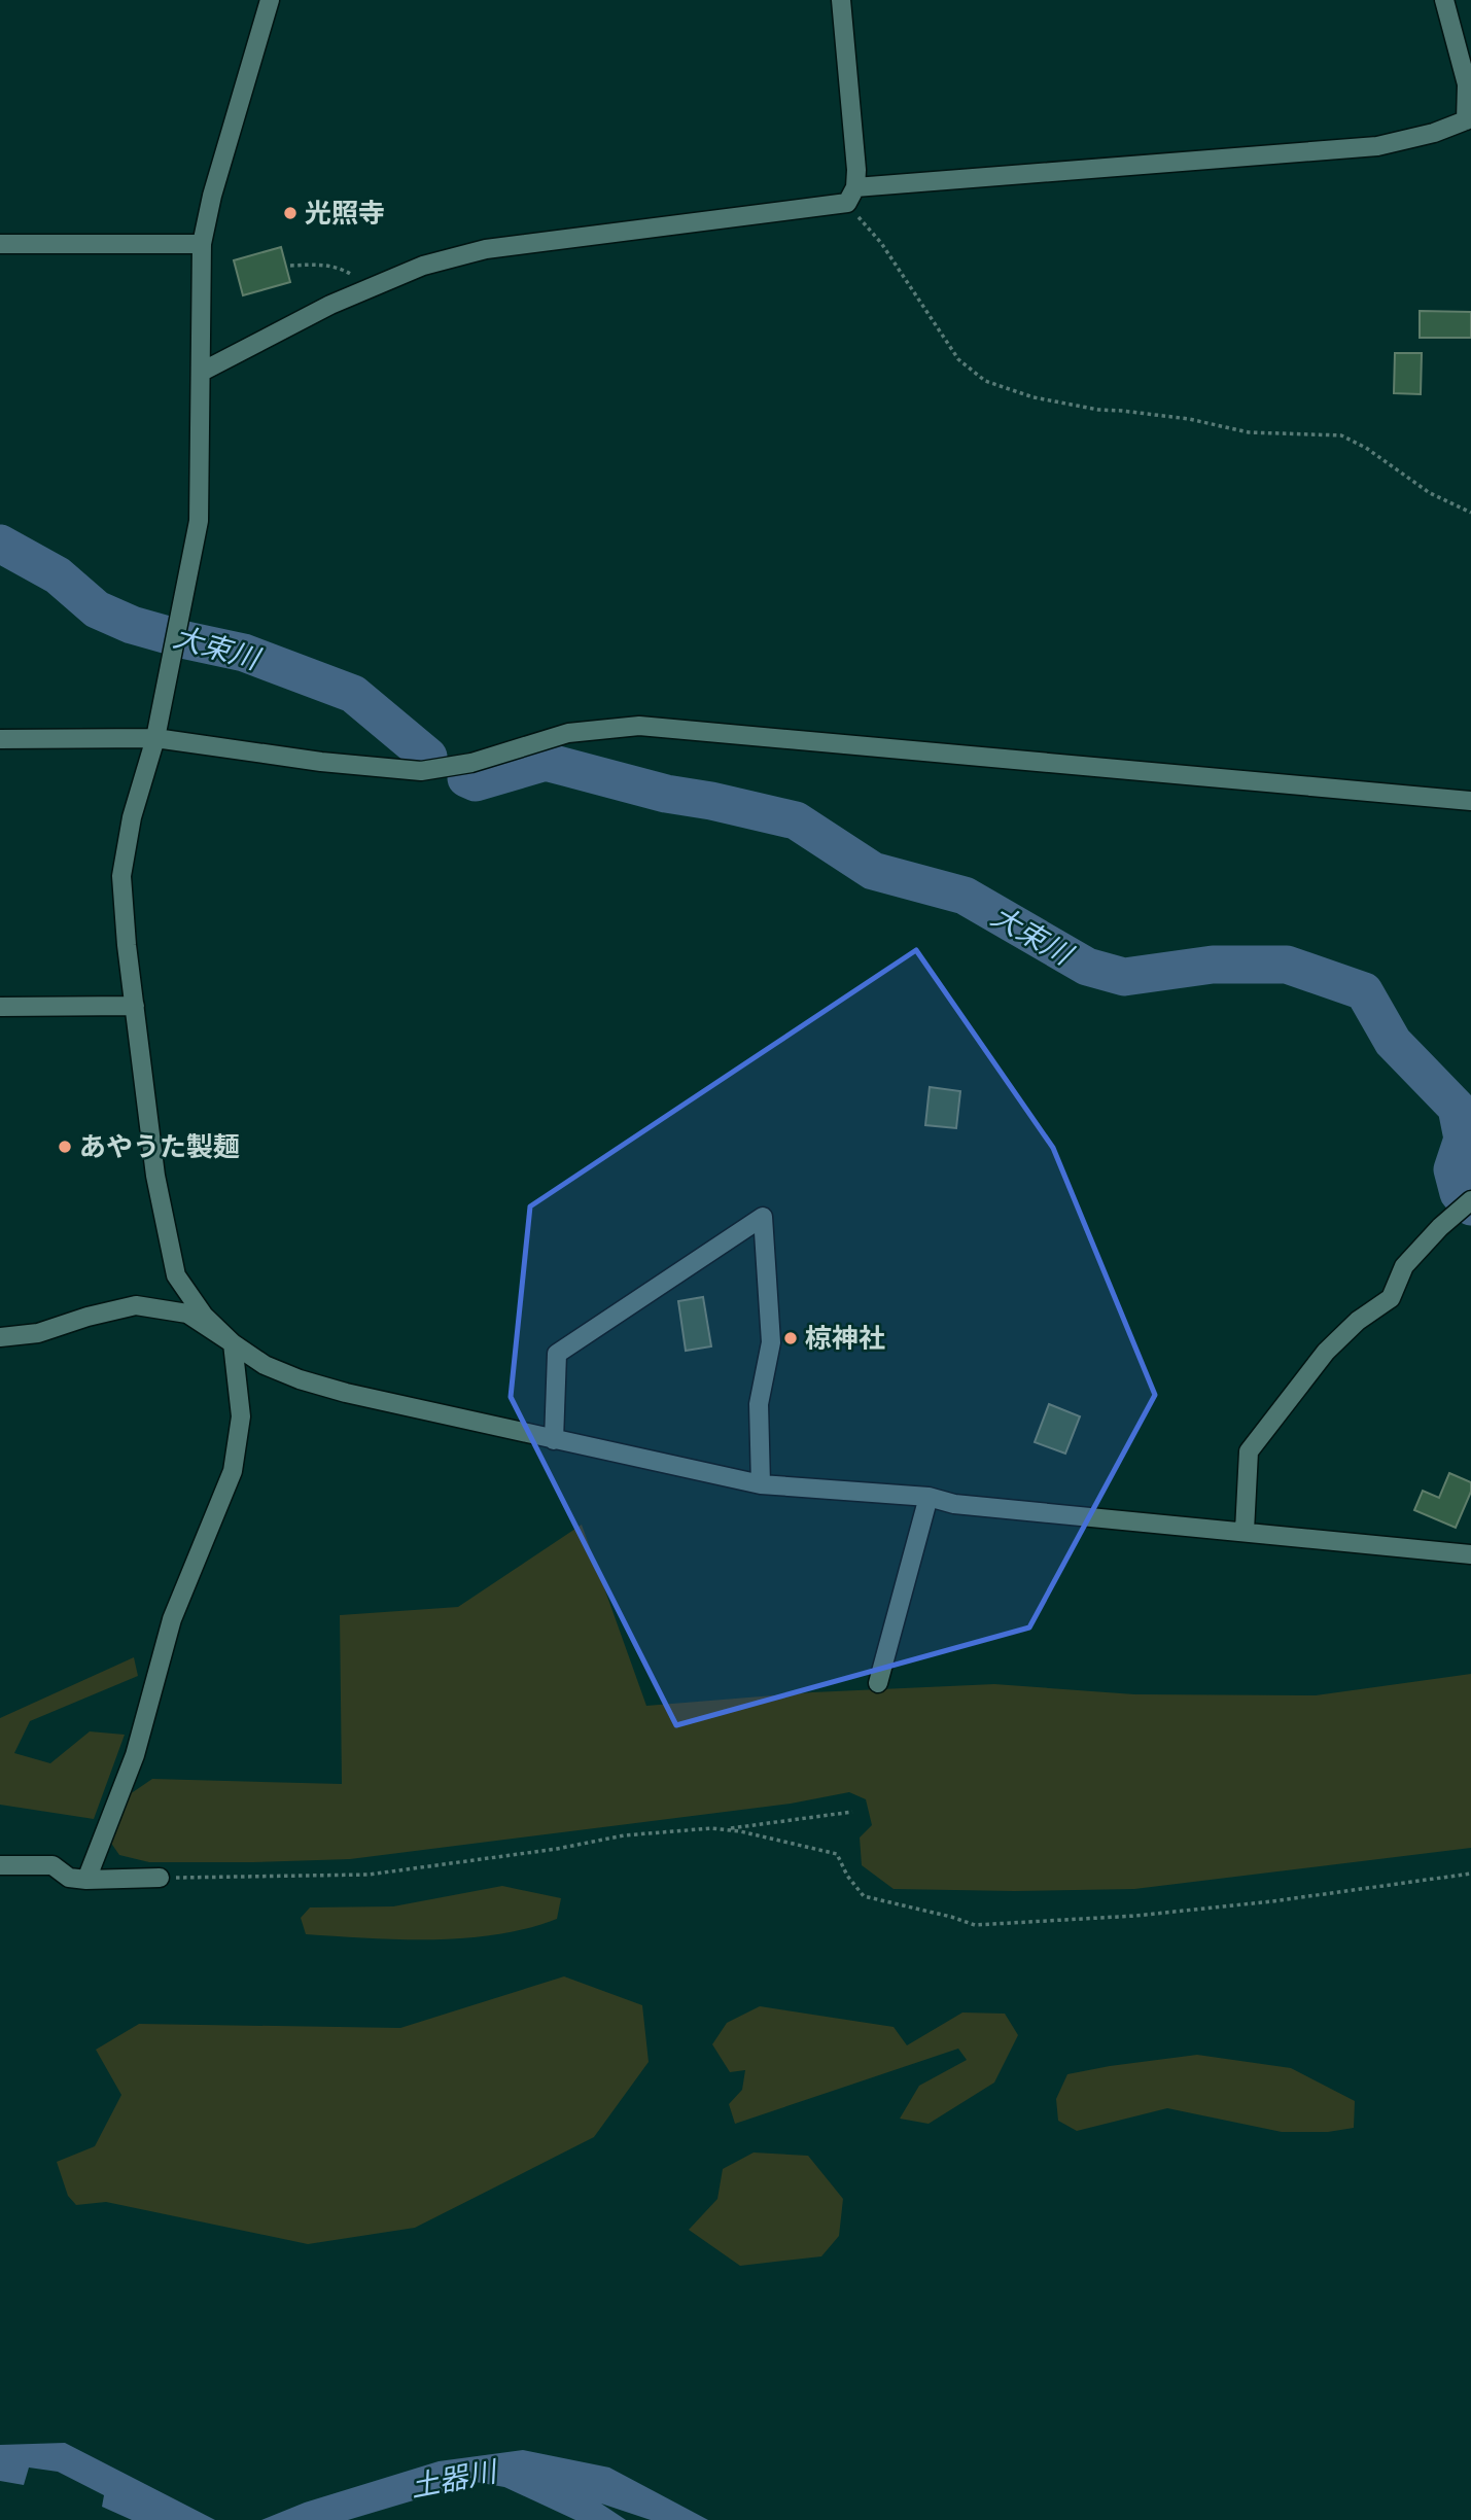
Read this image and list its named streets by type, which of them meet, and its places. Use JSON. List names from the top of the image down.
{
  "water": ["大束川", "土器川"],
  "places": ["光照寺", "あやうた製麺", "椋神社"]
}
